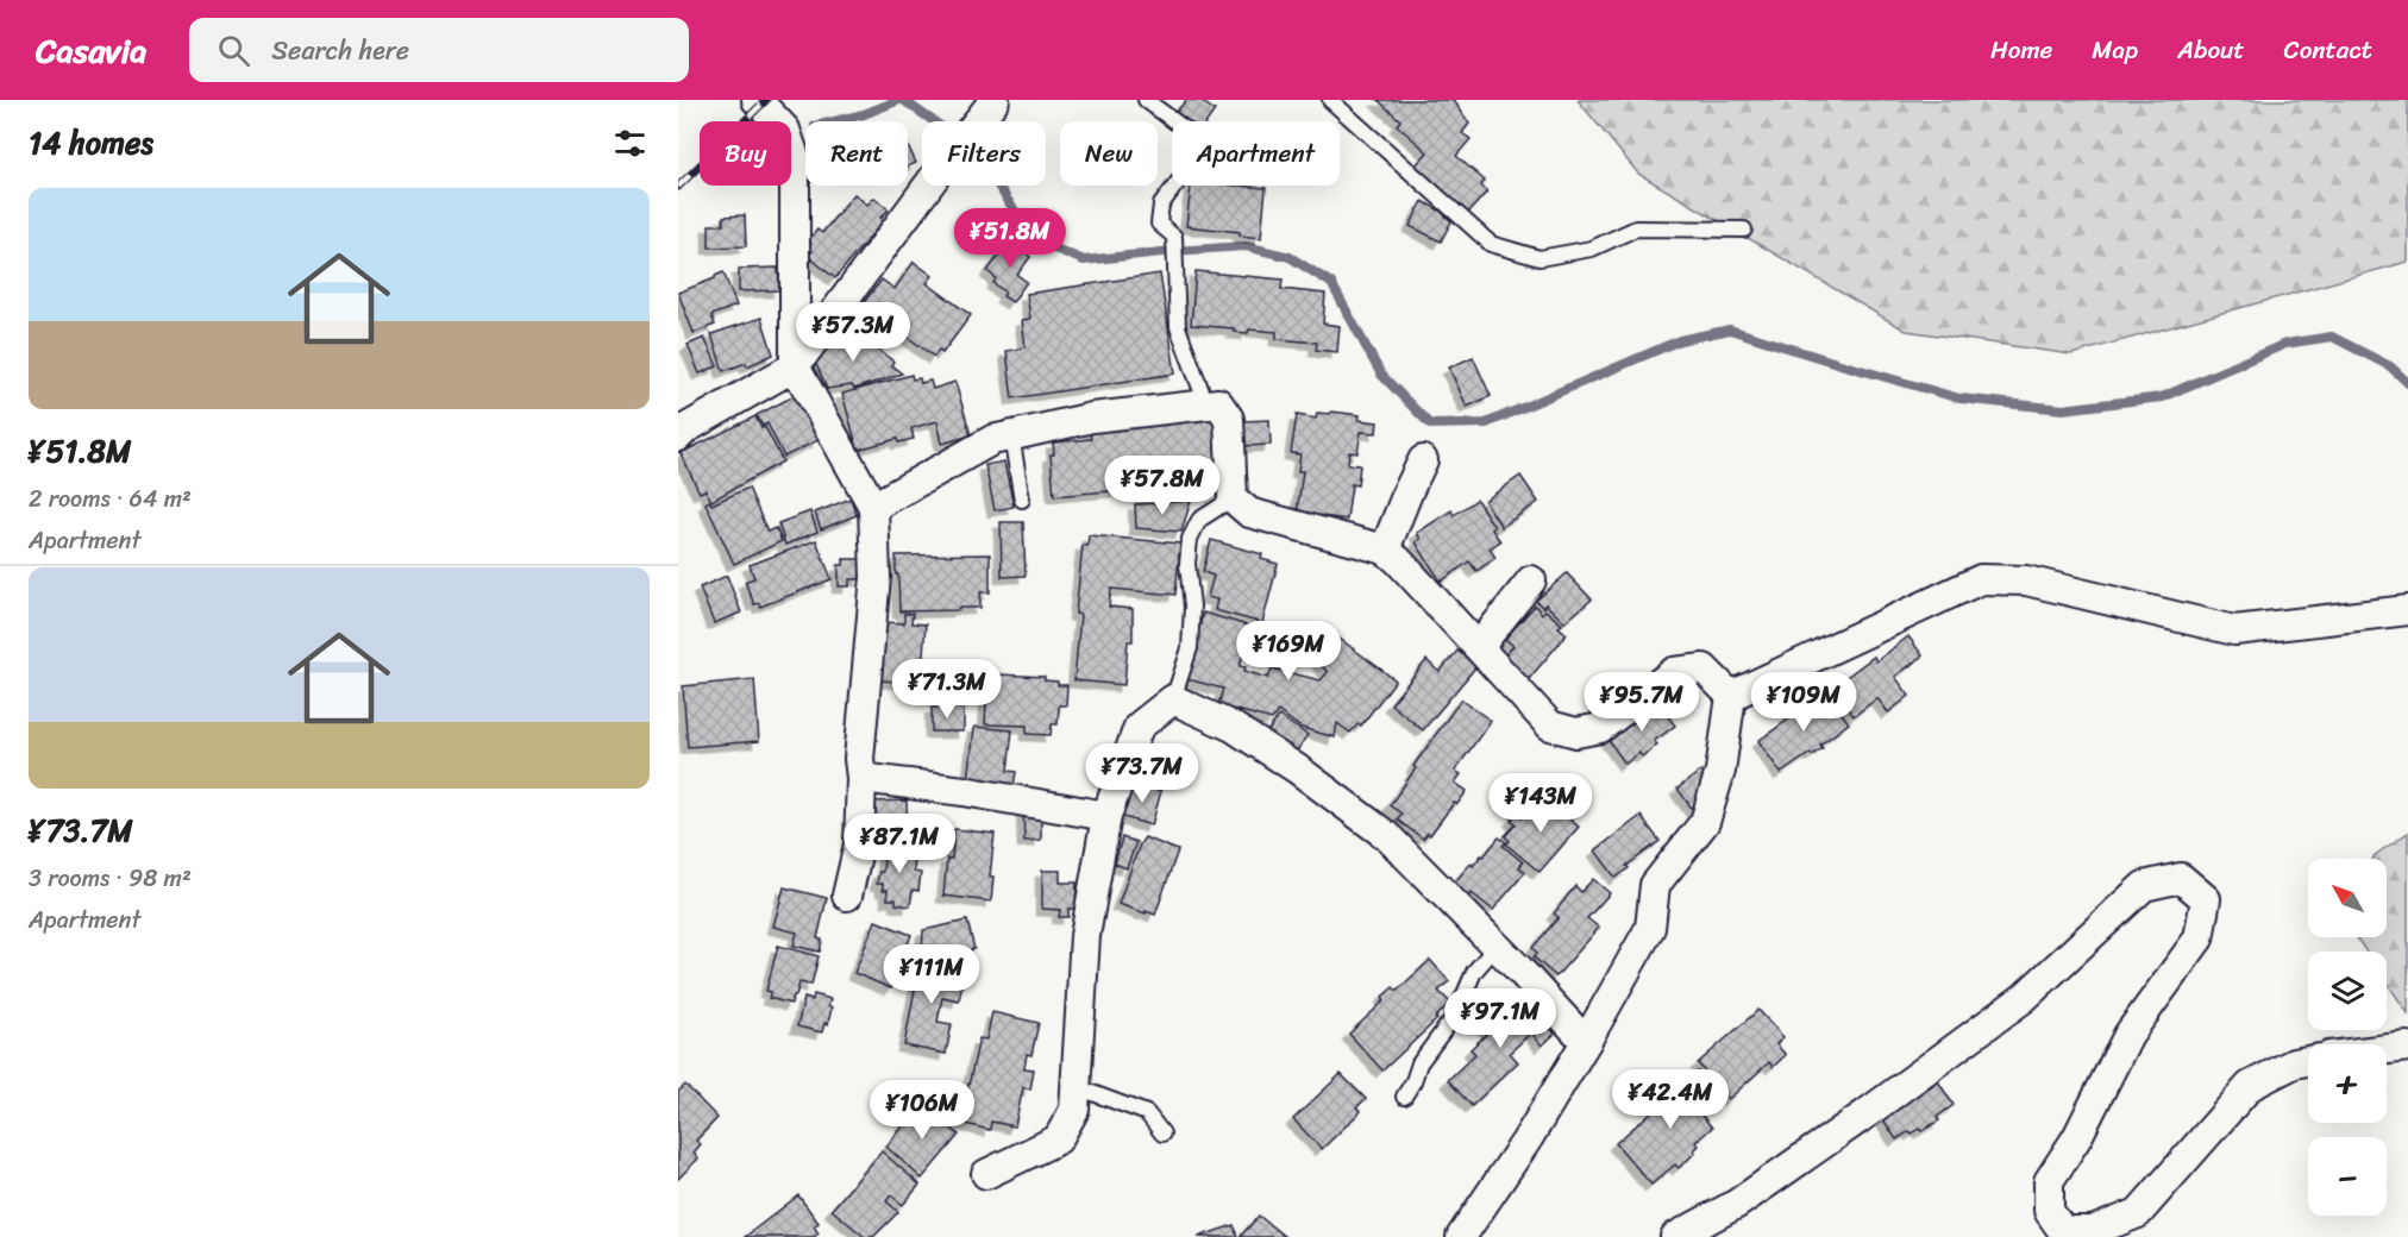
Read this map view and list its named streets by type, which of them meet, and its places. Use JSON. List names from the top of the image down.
{
  "north": "top left",
  "page": {
    "header": "Casavia",
    "search": "Search here",
    "nav": [
      "Home",
      "Map",
      "About",
      "Contact"
    ],
    "heading": "14 homes",
    "chip": [
      "Buy",
      "Rent",
      "Filters",
      "New",
      "Apartment"
    ],
    "list": [
      {
        "name": "¥51.8M",
        "note": "2 rooms · 64 m² · Apartment"
      },
      {
        "name": "¥73.7M",
        "note": "3 rooms · 98 m² · Apartment"
      }
    ],
    "price": [
      "¥51.8M",
      "¥57.3M",
      "¥57.8M",
      "¥169M",
      "¥71.3M",
      "¥95.7M",
      "¥109M",
      "¥73.7M",
      "¥143M",
      "¥87.1M",
      "¥111M",
      "¥97.1M",
      "¥42.4M",
      "¥106M"
    ],
    "map_buttons": ["+", "−"]
  }
}
